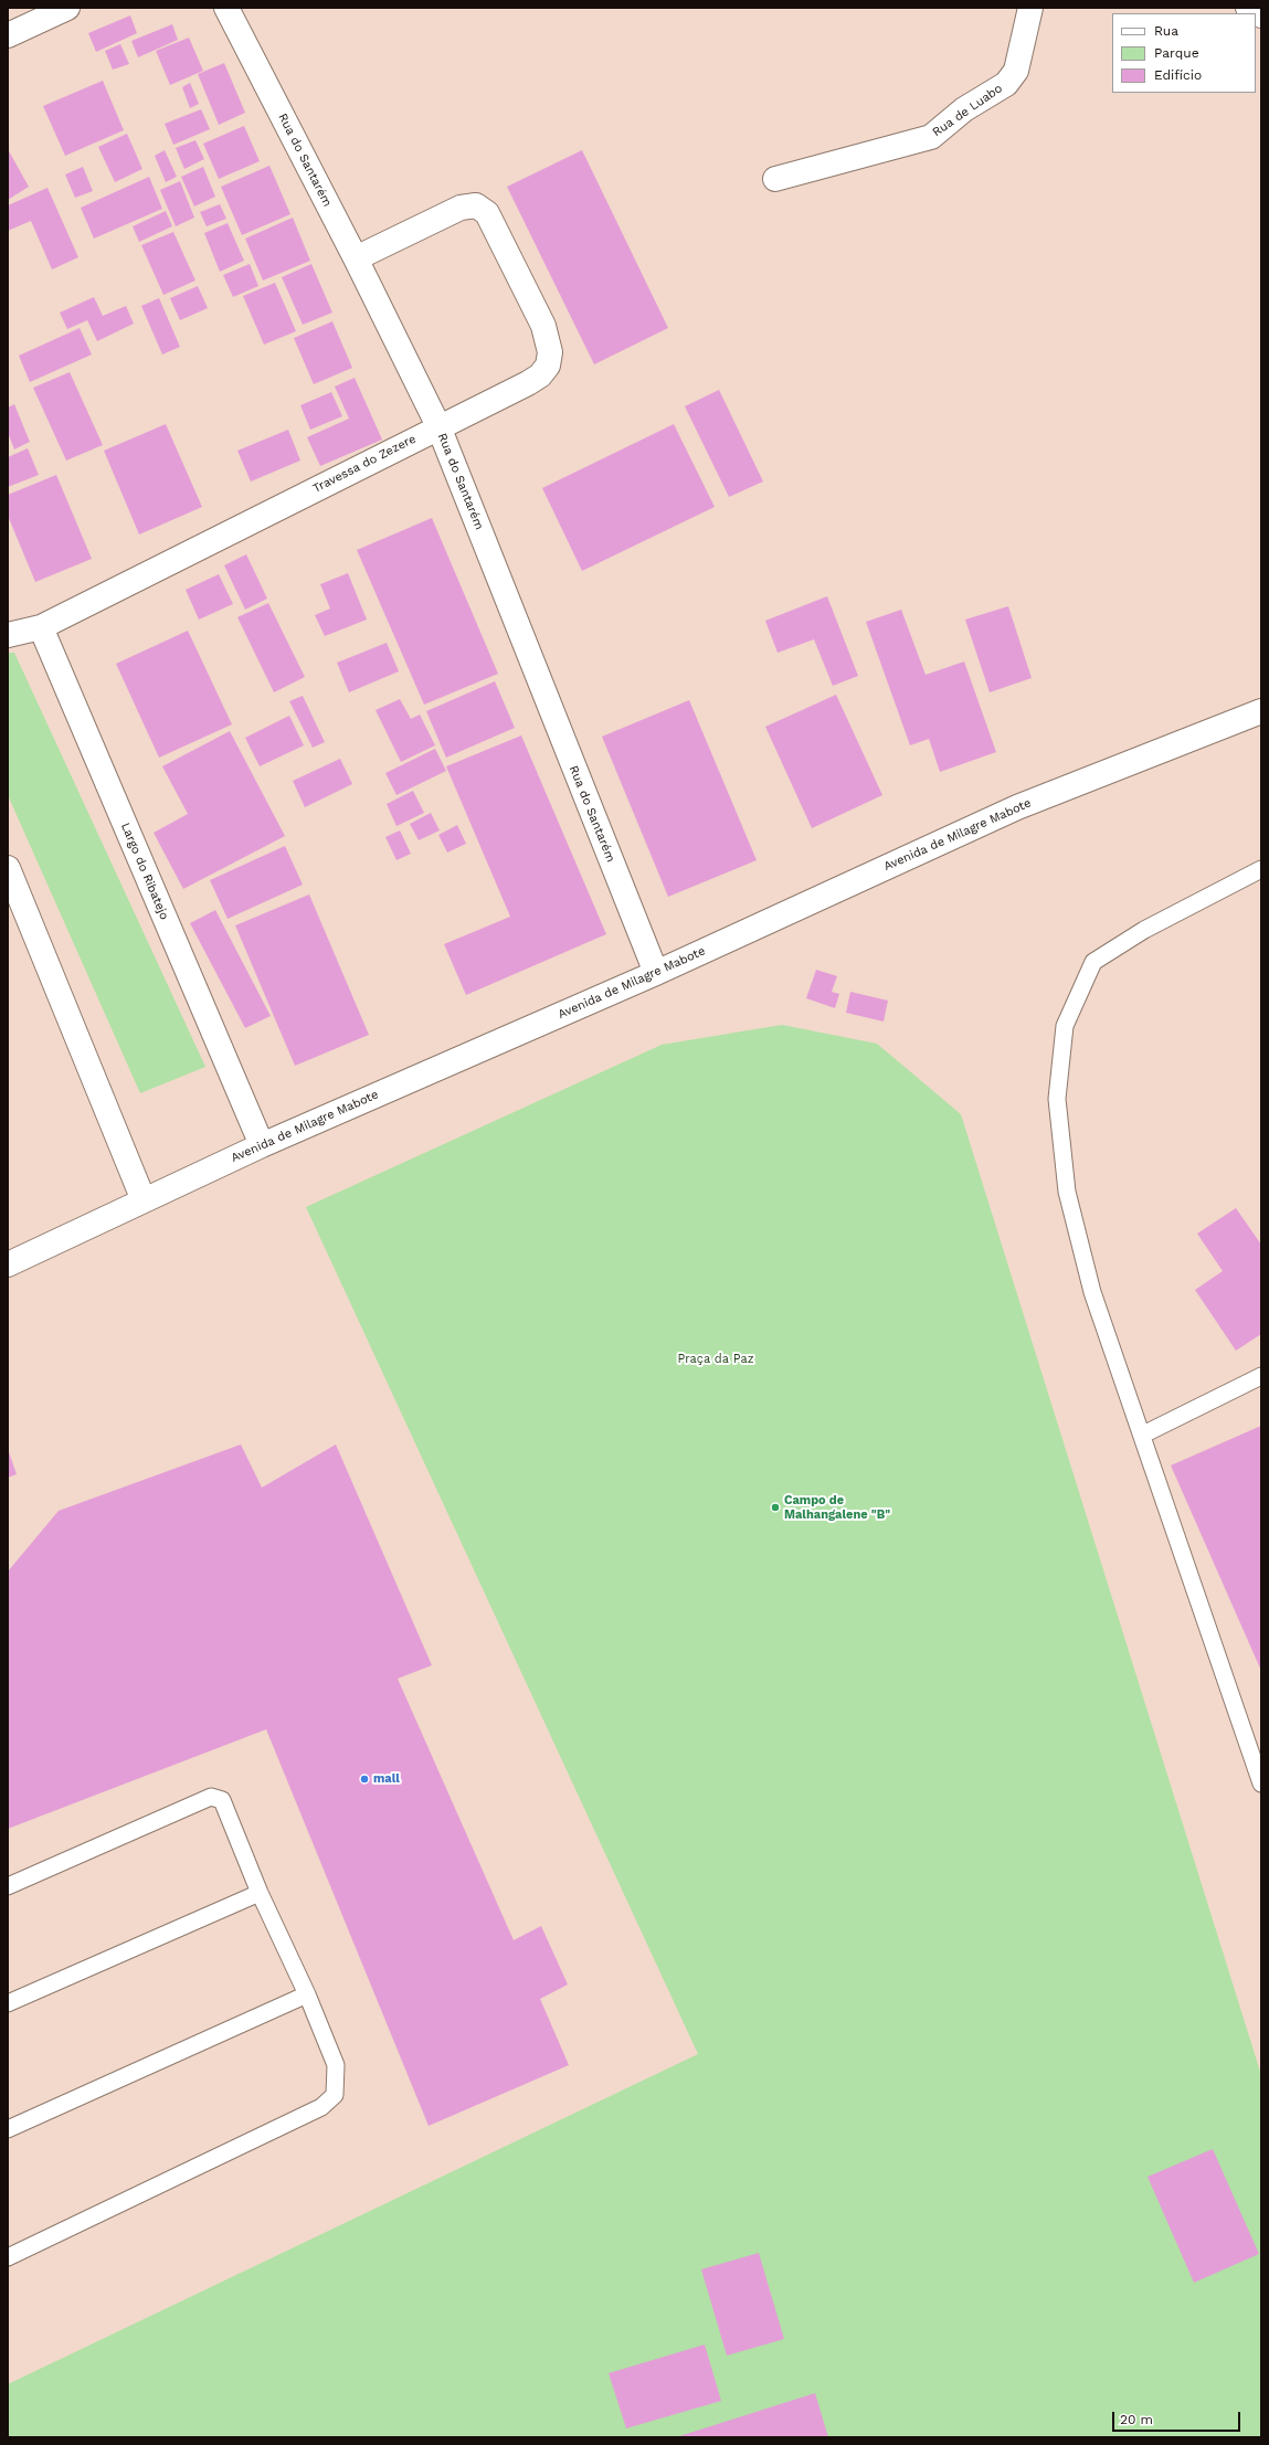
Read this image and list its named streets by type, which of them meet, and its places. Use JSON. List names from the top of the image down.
{
  "streets": {
    "street": [
      "Rua de Luabo",
      "Rua do Santarém",
      "Travessa do Zezere",
      "Avenida de Milagre Mabote",
      "Largo do Ribatejo"
    ]
  },
  "crossings": [
    ["Rua do Santarém", "Travessa do Zezere"],
    ["Rua do Santarém", "Avenida de Milagre Mabote"],
    ["Travessa do Zezere", "Largo do Ribatejo"],
    ["Avenida de Milagre Mabote", "Largo do Ribatejo"]
  ],
  "parks": ["Praça da Paz"],
  "places": ["Campo de Malhangalene \"B\"", "mall"],
  "legend": ["Rua", "Parque", "Edifício"],
  "scale_bar": "20 m"
}
